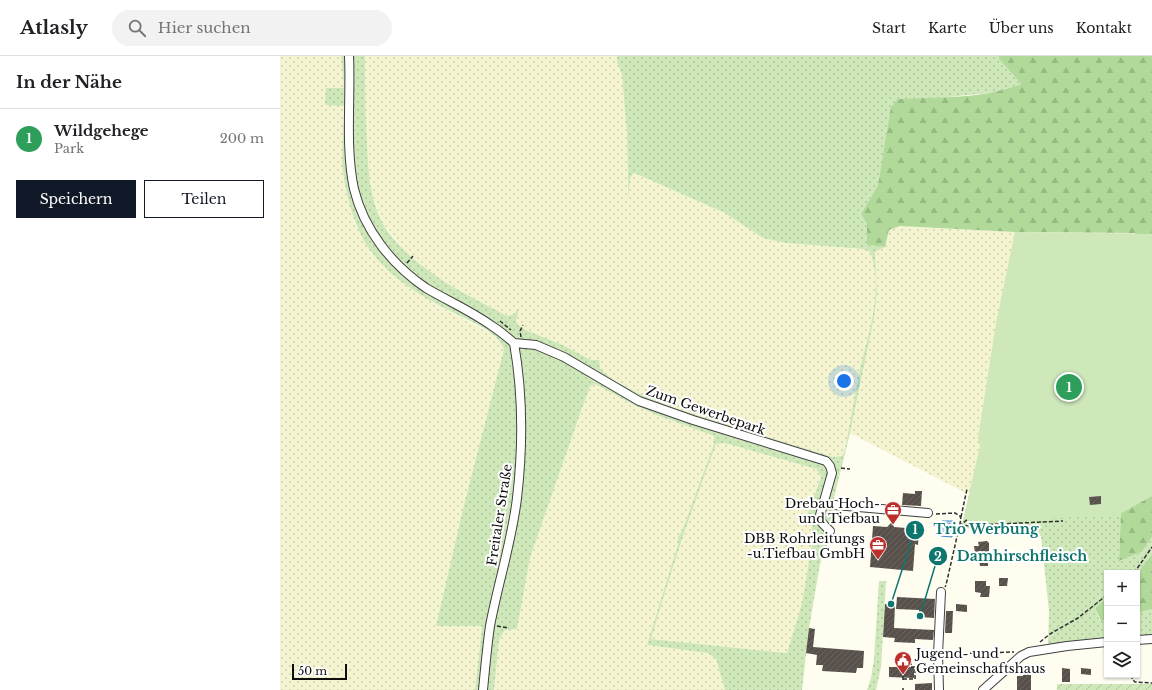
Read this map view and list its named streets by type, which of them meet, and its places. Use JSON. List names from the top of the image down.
{
  "streets": {
    "street": ["Zum Gewerbepark", "Freitaler Straße"]
  },
  "crossings": [
    ["Zum Gewerbepark", "Freitaler Straße"]
  ],
  "places": {
    "office": ["Drebau Hoch- und Tiefbau", "DBB Rohrleitungs -u.Tiefbau GmbH"],
    "other": ["Trio Werbung", "Damhirschfleisch"],
    "public building": ["Jugend- und Gemeinschaftshaus"]
  },
  "scale_bar": "50 m",
  "page": {
    "header": "Atlasly",
    "search": "Hier suchen",
    "nav": [
      "Start",
      "Karte",
      "Über uns",
      "Kontakt"
    ],
    "heading": "In der Nähe",
    "list": [
      {
        "mark": "1",
        "name": "Wildgehege",
        "note": "Park",
        "value": "200 m"
      }
    ],
    "buttons": ["Speichern", "Teilen"],
    "pins": "1",
    "map_buttons": ["+", "−"],
    "scale": "50 m"
  }
}
